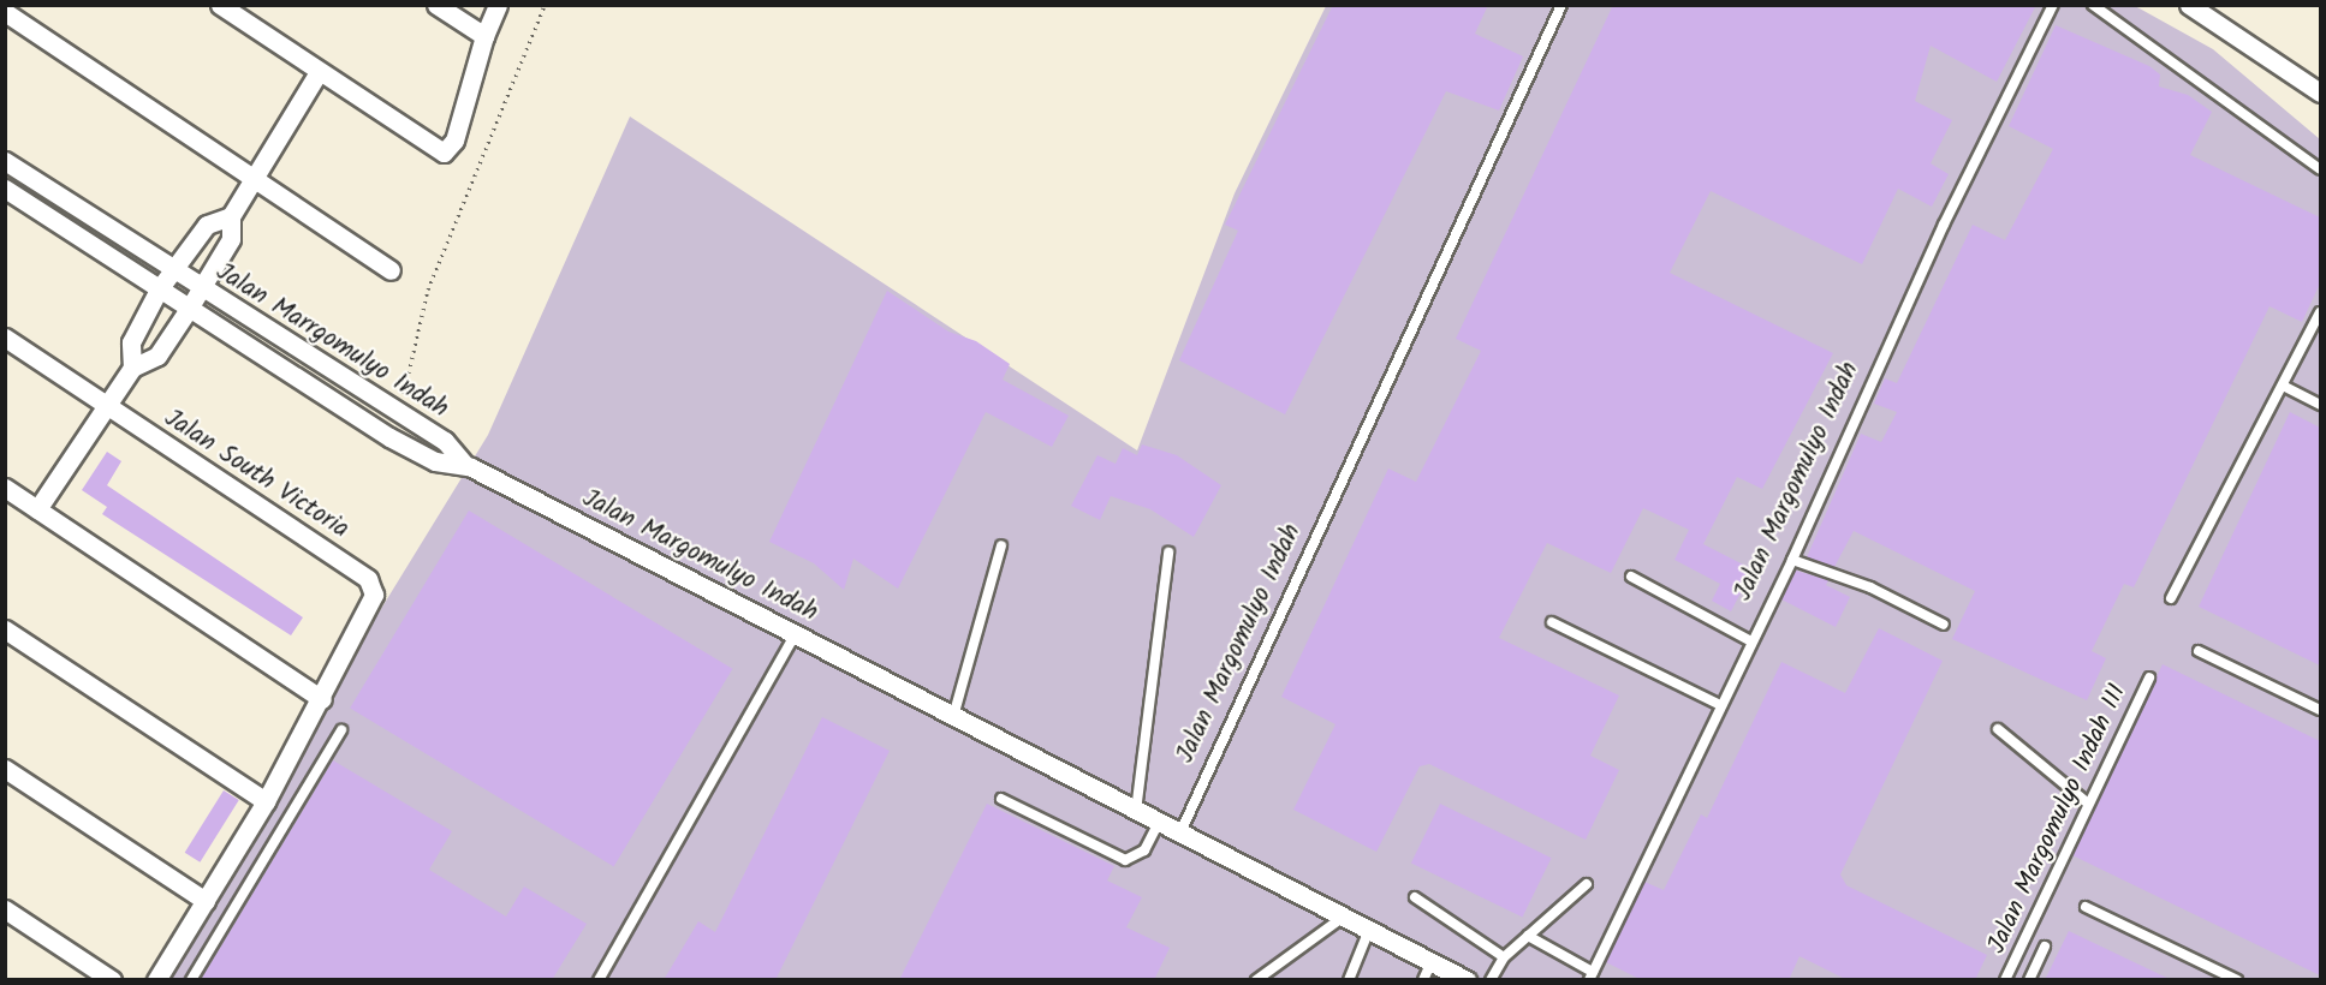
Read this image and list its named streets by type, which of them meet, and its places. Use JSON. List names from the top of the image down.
{
  "streets": {
    "street": ["Jalan Marrgomulyo Indah", "Jalan South Victoria", "Jalan Margomulyo Indah"],
    "lane": ["Jalan Margomulyo Indah III"]
  },
  "crossings": [
    ["Jalan Marrgomulyo Indah", "Jalan Margomulyo Indah"]
  ]
}
